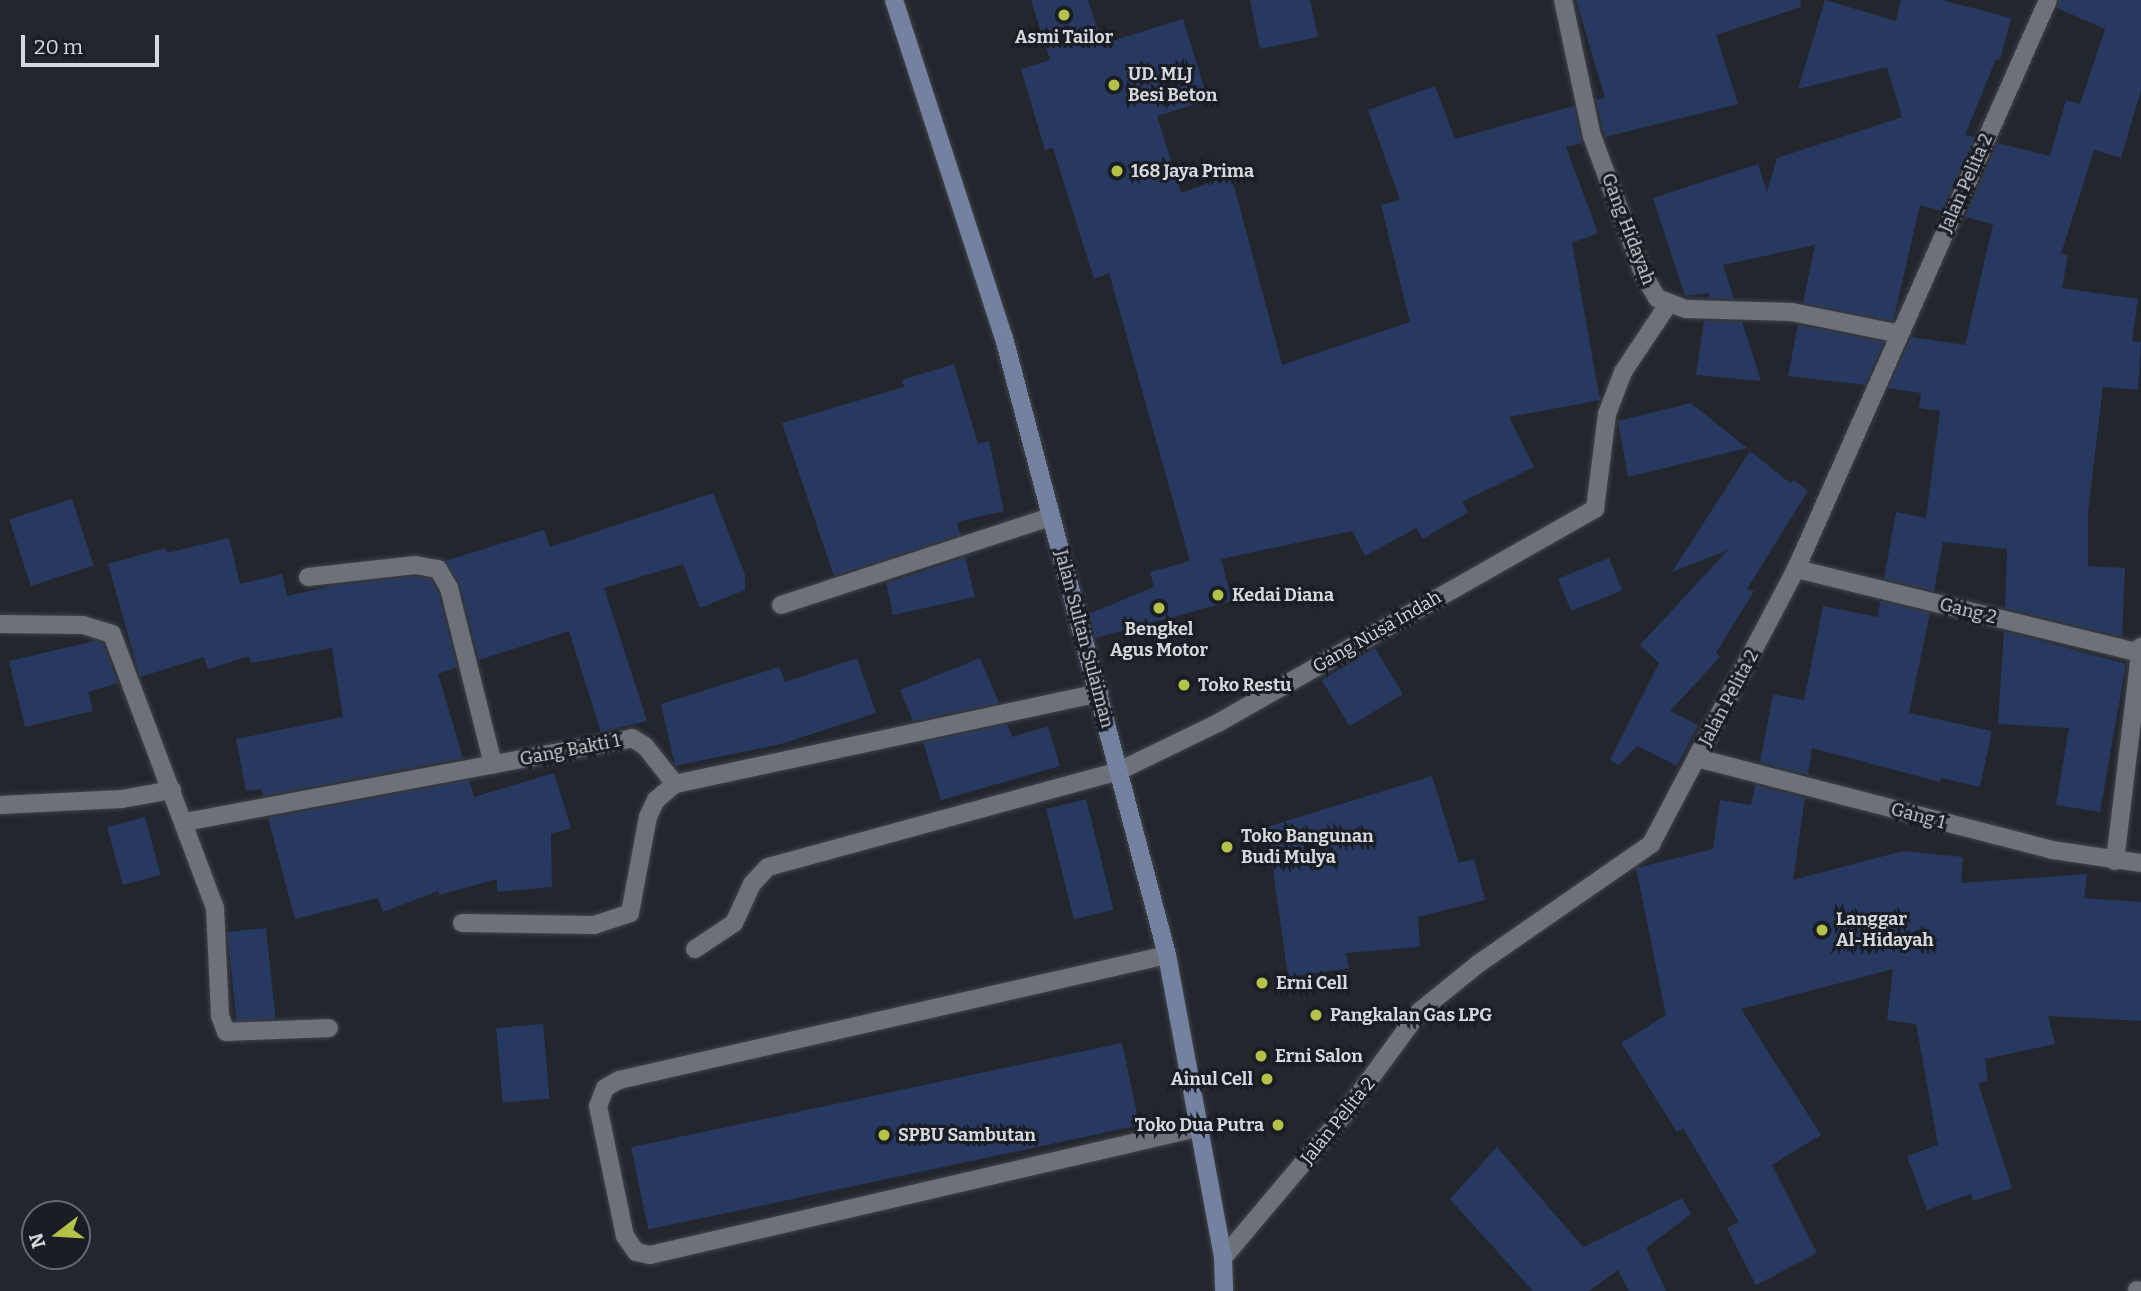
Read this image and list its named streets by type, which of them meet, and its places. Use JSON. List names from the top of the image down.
{
  "streets": {
    "main road": ["Jalan Sultan Sulaiman"],
    "street": [
      "Jalan Pelita 2",
      "Gang Hidayah",
      "Gang 2",
      "Gang Nusa Indah",
      "Gang Bakti 1",
      "Gang 1"
    ]
  },
  "crossings": [
    ["Jalan Pelita 2", "Gang Hidayah"],
    ["Jalan Pelita 2", "Gang 2"],
    ["Jalan Pelita 2", "Jalan Sultan Sulaiman"],
    ["Jalan Pelita 2", "Gang 1"],
    ["Gang Hidayah", "Gang Nusa Indah"],
    ["Gang Nusa Indah", "Jalan Sultan Sulaiman"]
  ],
  "places": [
    "Asmi Tailor",
    "UD. MLJ Besi Beton",
    "168 Jaya Prima",
    "Kedai Diana",
    "Bengkel Agus Motor",
    "Toko Restu",
    "Toko Bangunan Budi Mulya",
    "Langgar Al-Hidayah",
    "Erni Cell",
    "Pangkalan Gas LPG",
    "Erni Salon",
    "Ainul Cell",
    "Toko Dua Putra",
    "SPBU Sambutan"
  ],
  "scale_bar": "20 m",
  "north": "left"
}
